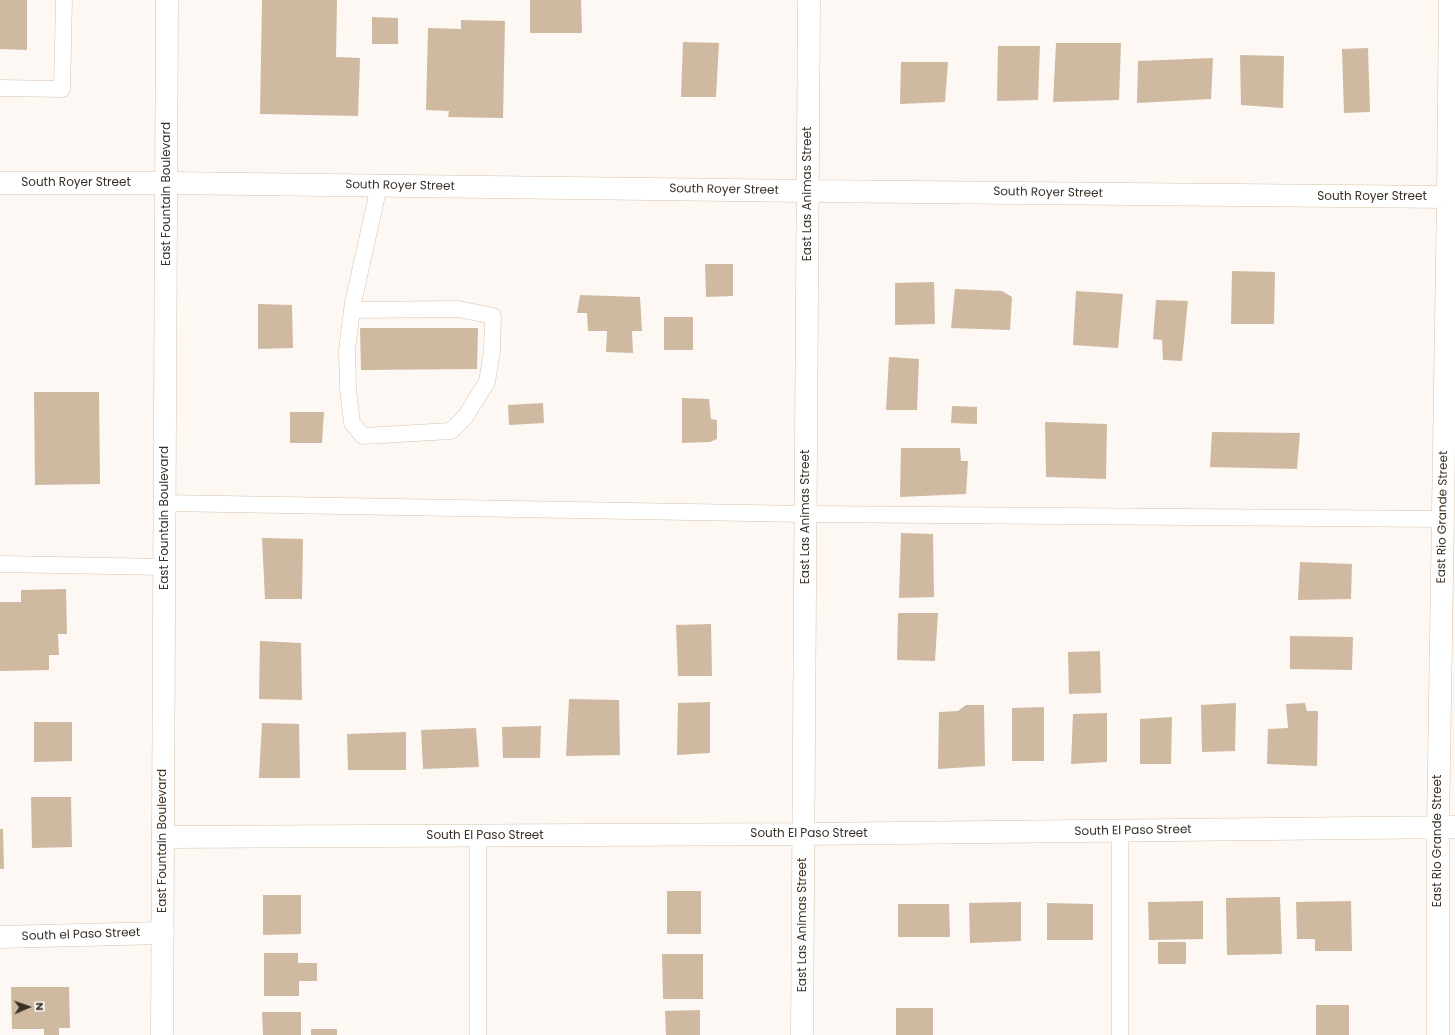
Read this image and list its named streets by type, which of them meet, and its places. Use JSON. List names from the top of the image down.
{
  "streets": {
    "street": [
      "South Royer Street",
      "East Fountain Boulevard",
      "East Las Animas Street",
      "East Rio Grande Street",
      "South El Paso Street",
      "South el Paso Street"
    ]
  },
  "crossings": [
    ["South Royer Street", "East Fountain Boulevard"],
    ["South Royer Street", "East Las Animas Street"],
    ["South Royer Street", "East Rio Grande Street"],
    ["East Fountain Boulevard", "South El Paso Street"],
    ["East Fountain Boulevard", "South el Paso Street"],
    ["East Las Animas Street", "South El Paso Street"],
    ["East Rio Grande Street", "South El Paso Street"]
  ],
  "north": "right"
}
